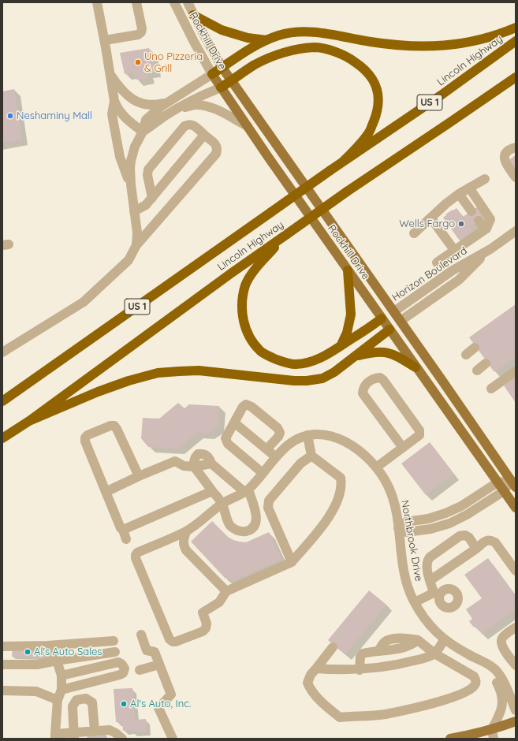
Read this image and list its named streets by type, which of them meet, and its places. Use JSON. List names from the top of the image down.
{
  "streets": {
    "highway": ["Lincoln Highway", "US 1"],
    "main road": ["Rockhill Drive", "Horizon Boulevard"],
    "street": ["Northbrook Drive"]
  },
  "crossings": [
    ["Rockhill Drive", "Horizon Boulevard"]
  ],
  "places": [
    "Uno Pizzeria & Grill",
    "Neshaminy Mall",
    "Wells Fargo",
    "Al's Auto Sales",
    "Al's Auto, Inc."
  ]
}
